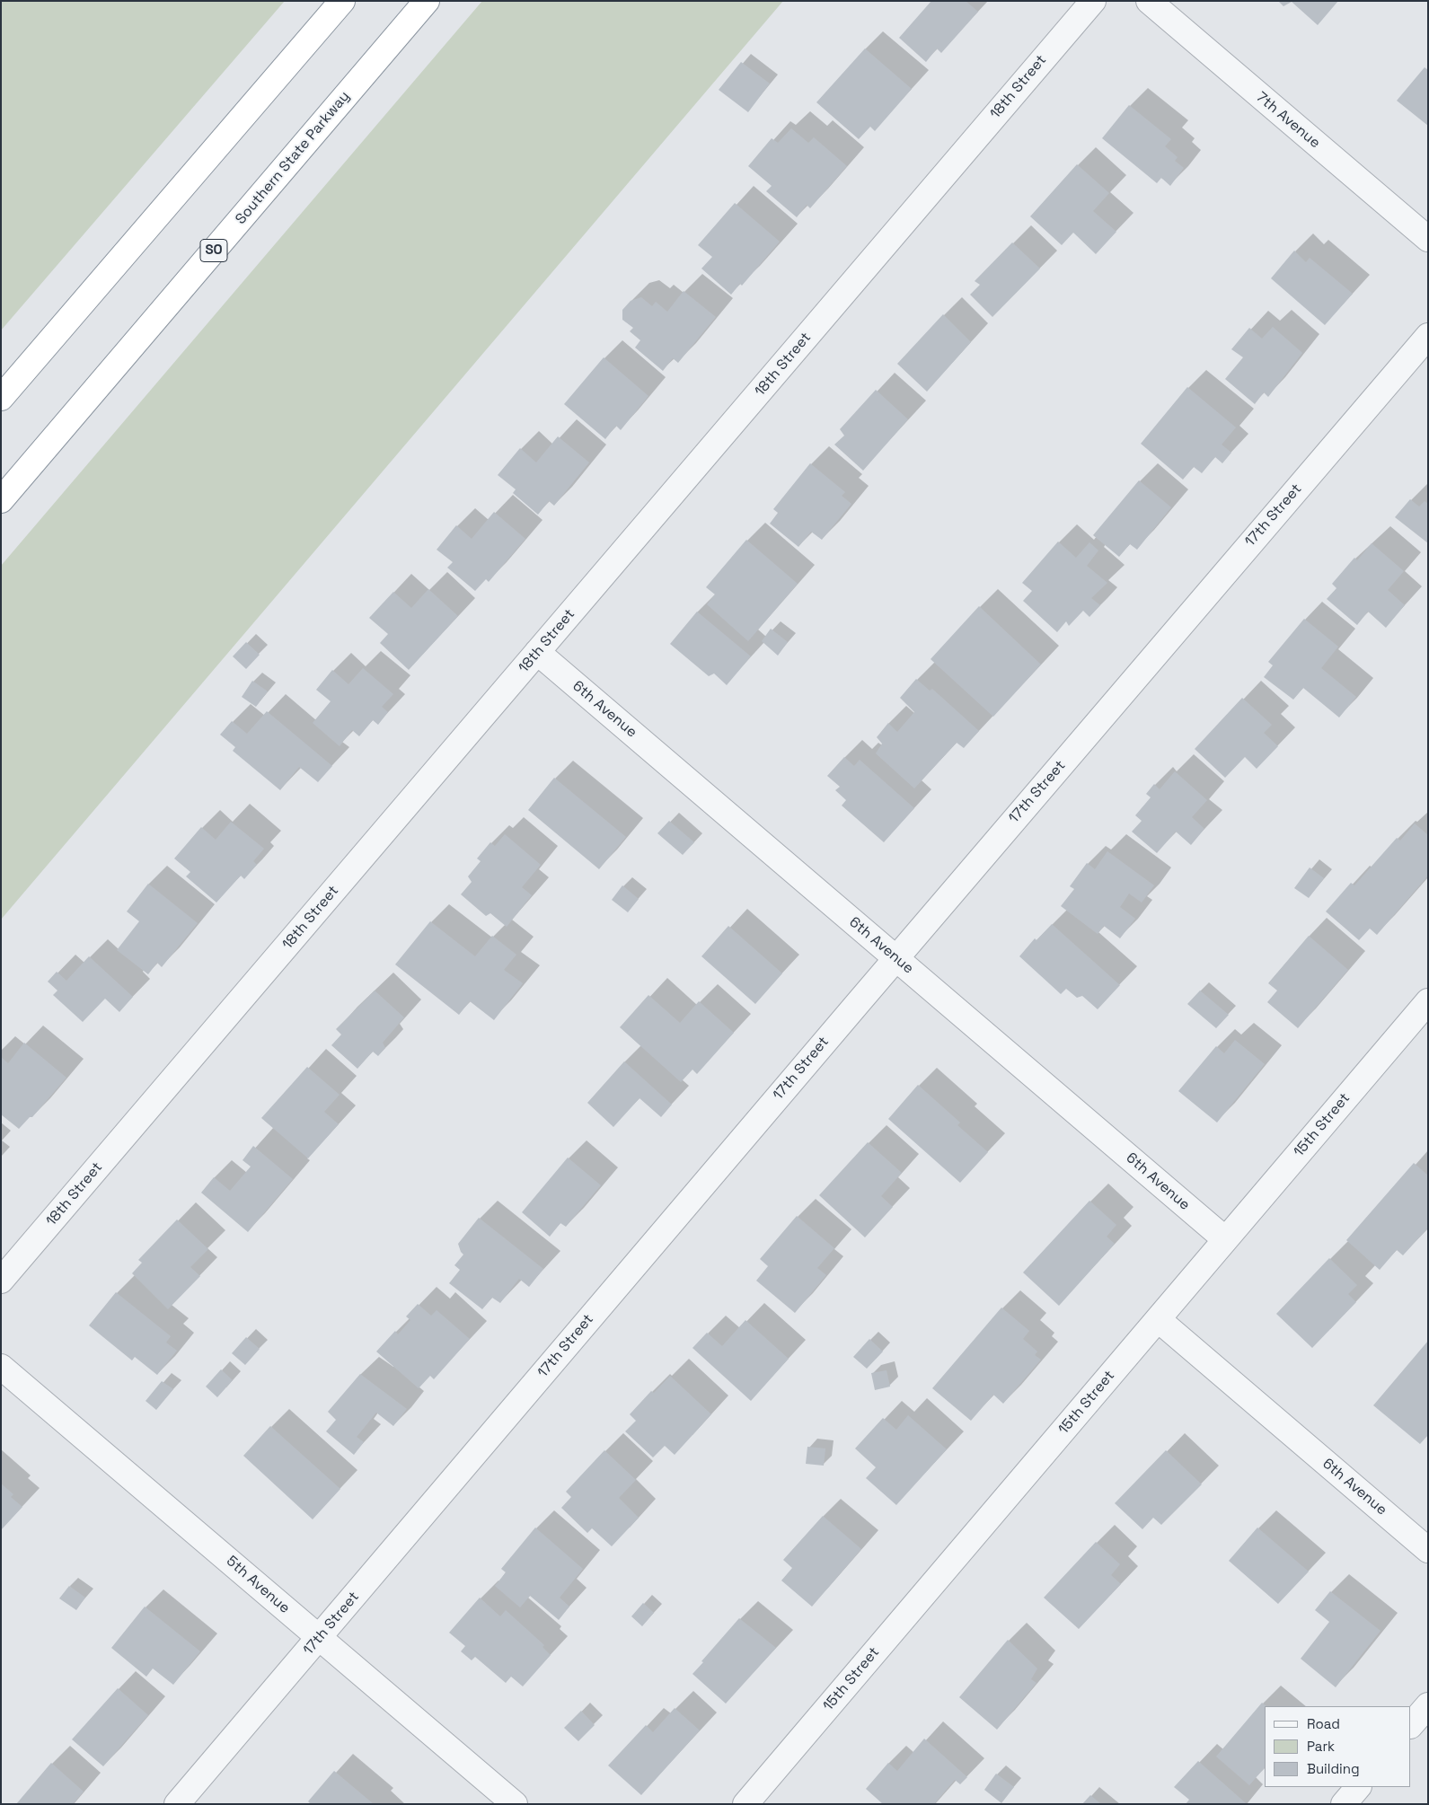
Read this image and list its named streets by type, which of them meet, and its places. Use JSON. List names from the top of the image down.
{
  "streets": {
    "highway": ["Southern State Parkway", "SO"],
    "street": [
      "18th Street",
      "7th Avenue",
      "17th Street",
      "6th Avenue",
      "15th Street",
      "5th Avenue"
    ]
  },
  "crossings": [
    ["18th Street", "6th Avenue"],
    ["17th Street", "6th Avenue"],
    ["17th Street", "5th Avenue"],
    ["6th Avenue", "15th Street"]
  ],
  "legend": ["Road", "Park", "Building"]
}
